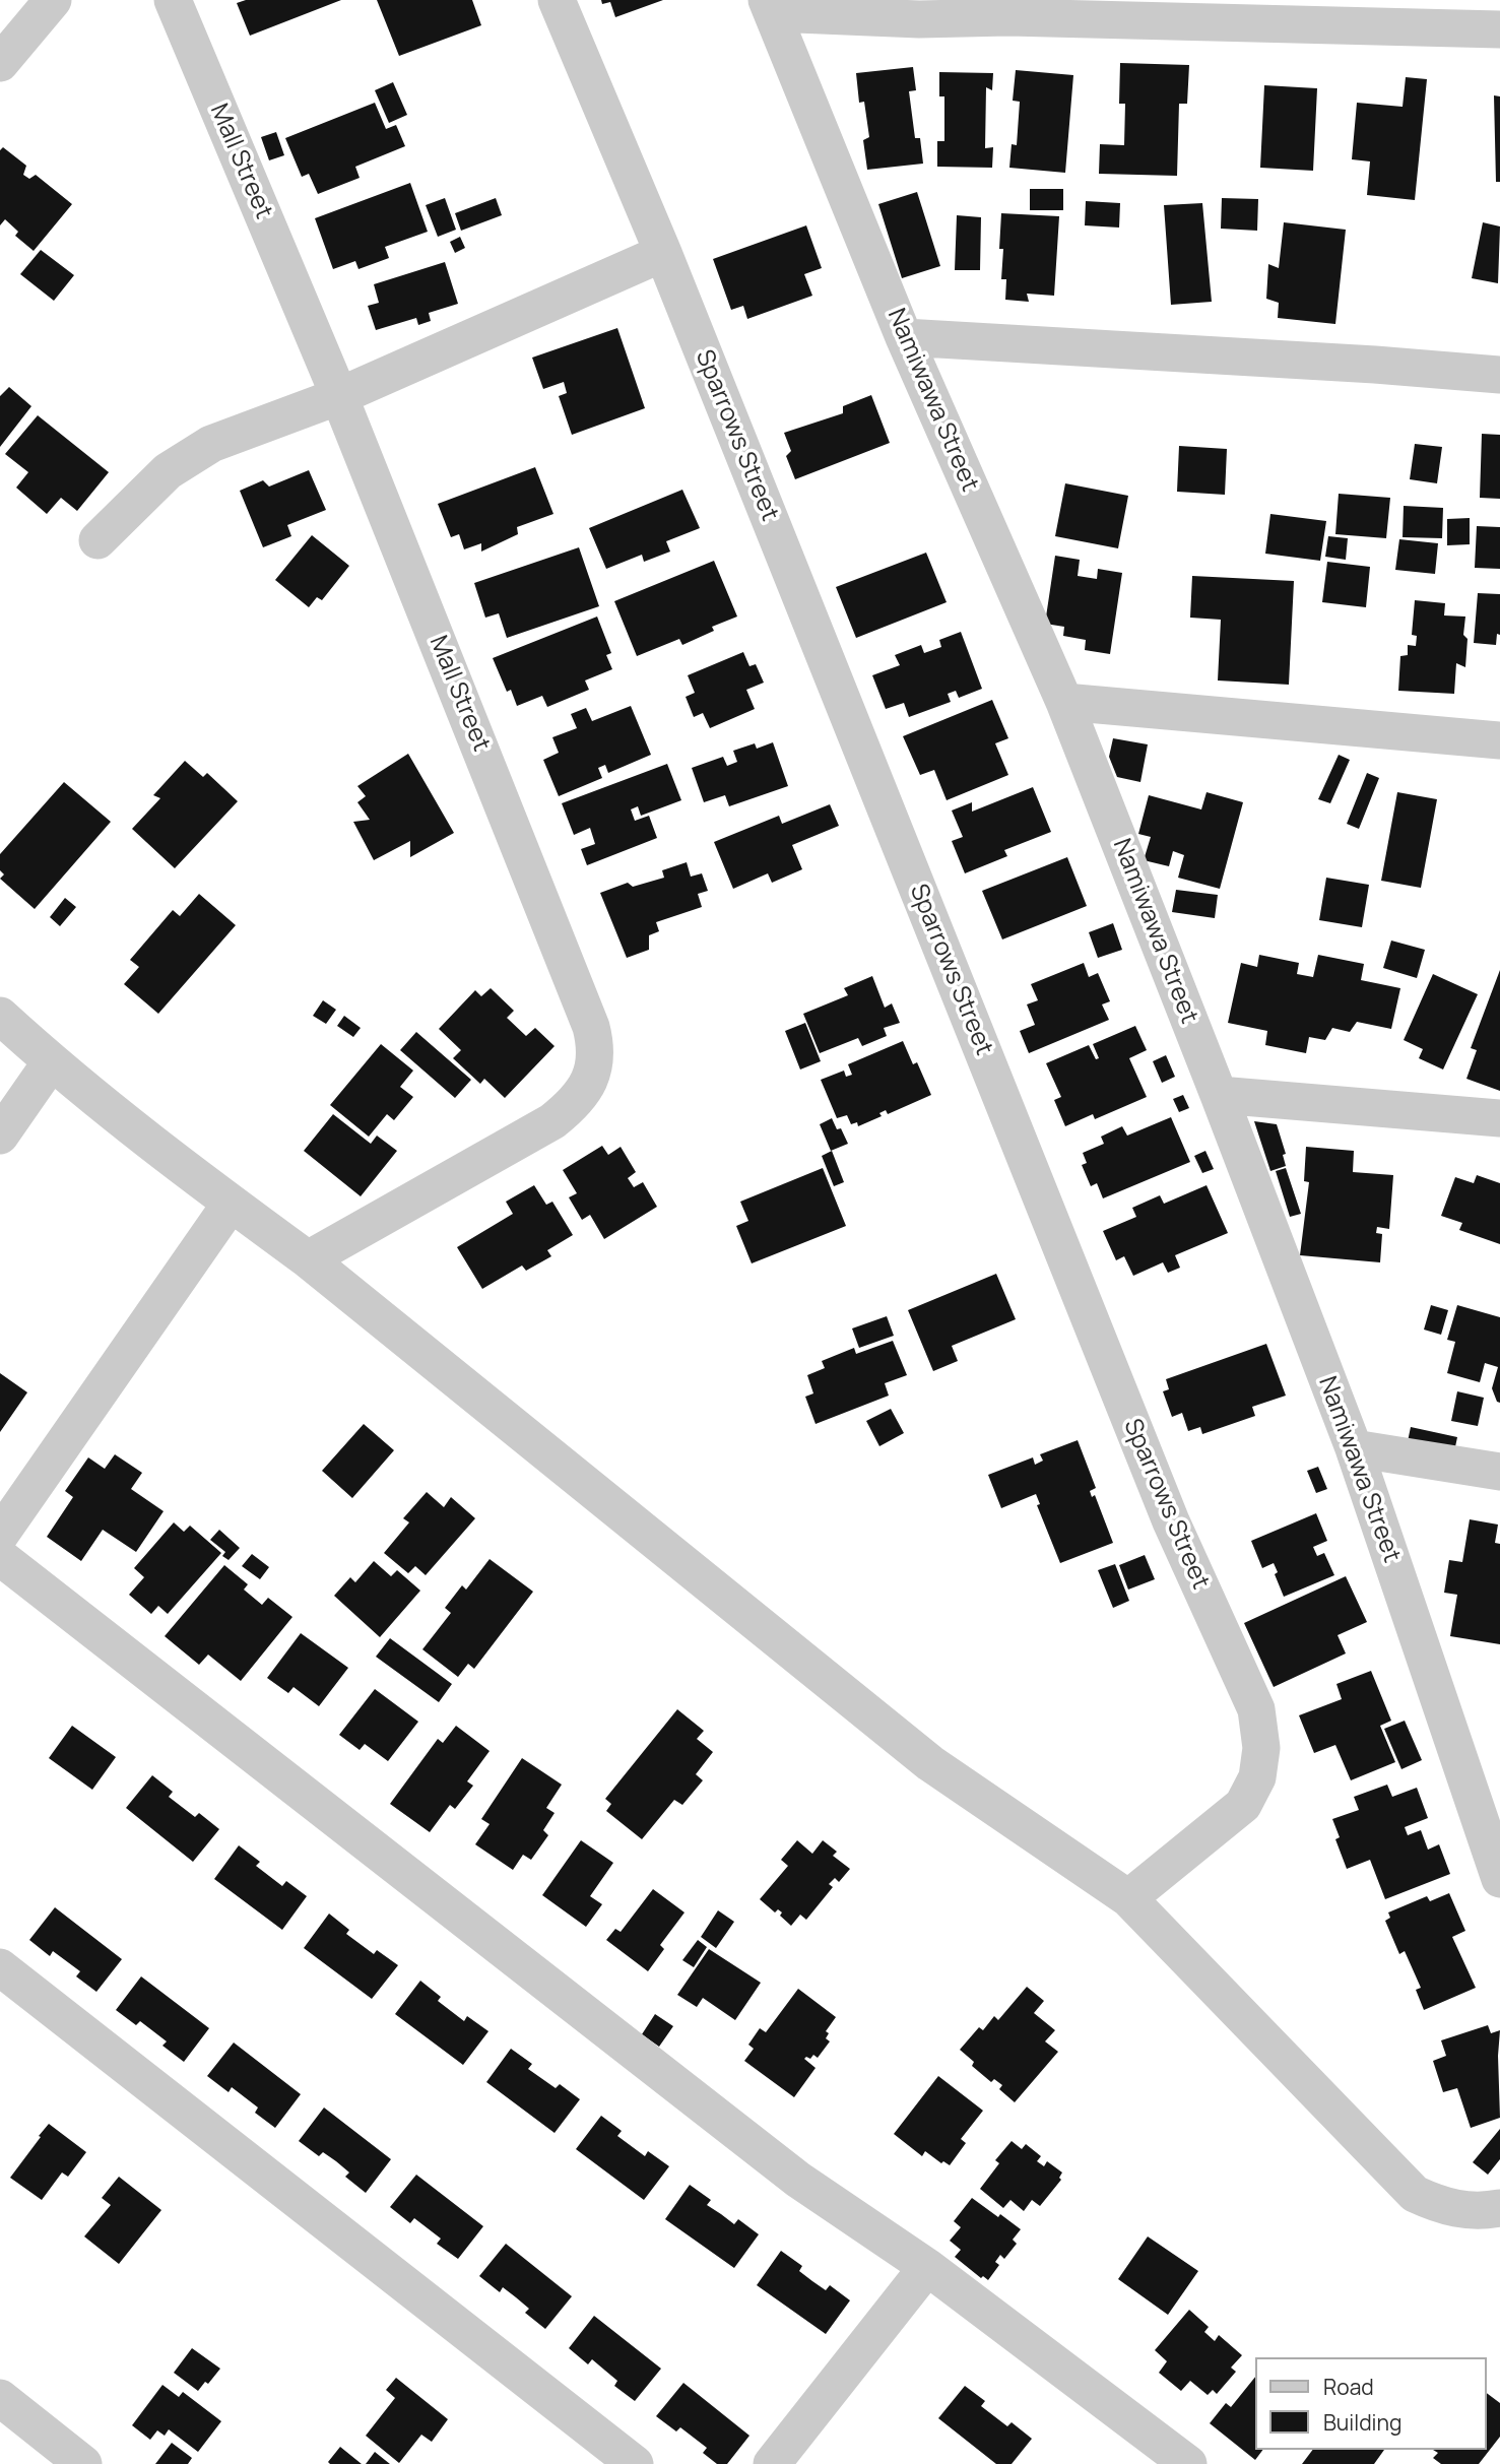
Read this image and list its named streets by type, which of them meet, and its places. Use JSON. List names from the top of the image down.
{
  "streets": {
    "street": ["Mall Street", "Namiwawa Street", "Sparrows Street"]
  },
  "legend": ["Road", "Building"]
}
